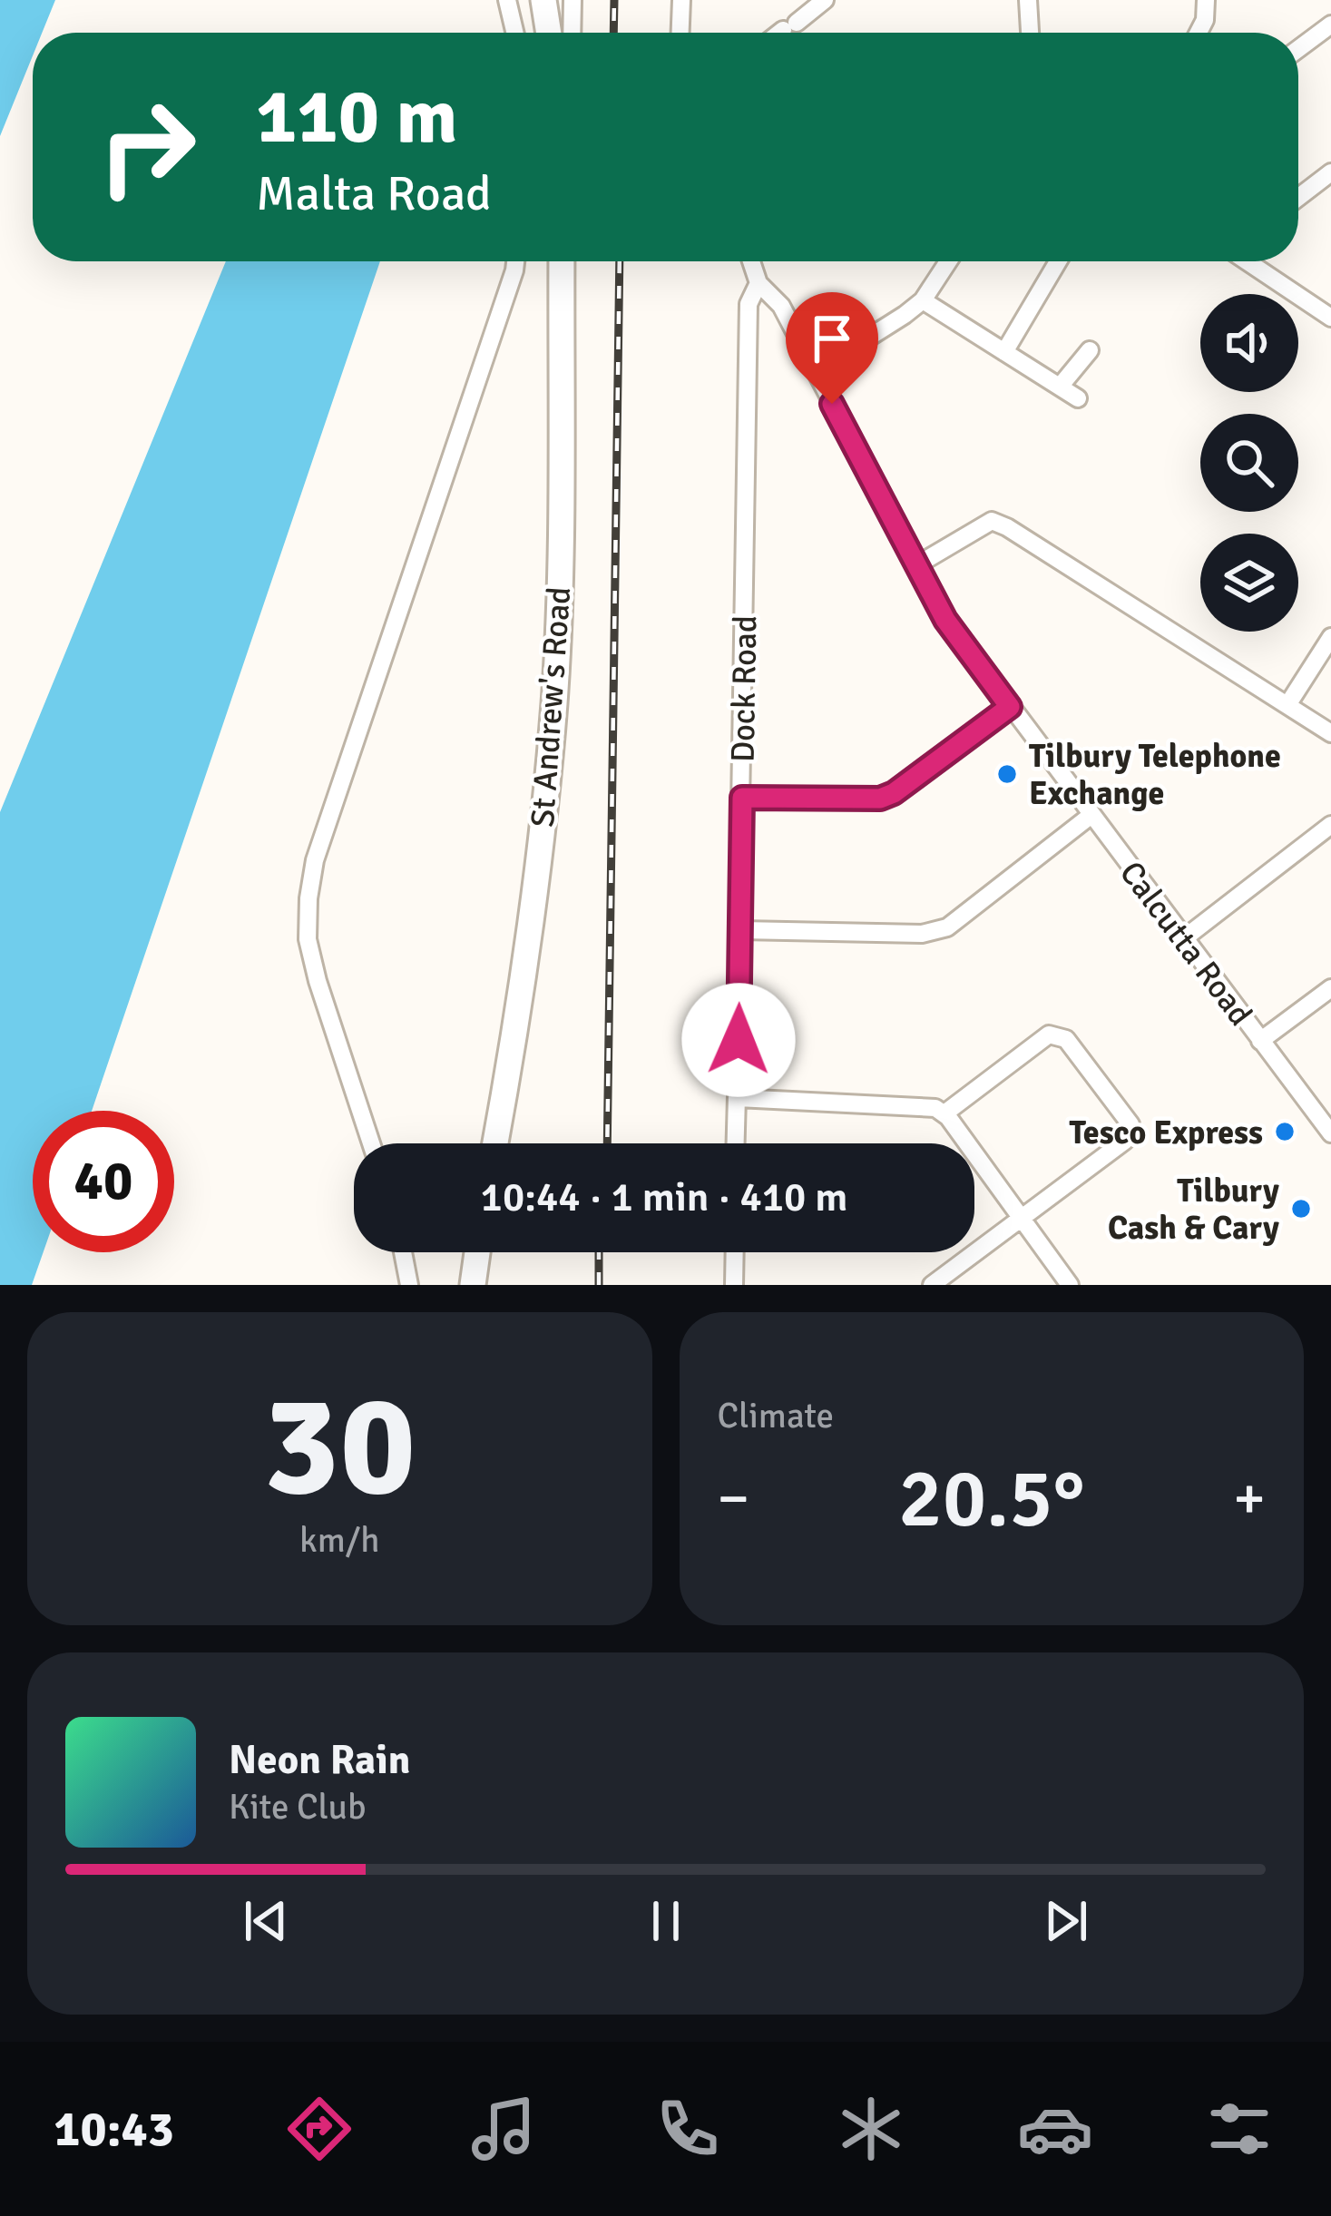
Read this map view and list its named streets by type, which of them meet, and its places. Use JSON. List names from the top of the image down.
{
  "streets": {
    "highway": ["St Andrew's Road"],
    "street": ["Dock Road", "Calcutta Road"]
  },
  "crossings": [
    ["Dock Road", "Calcutta Road"]
  ],
  "places": ["Tilbury Telephone Exchange", "Tesco Express", "Tilbury Cash & Cary"],
  "page": {
    "turn": ["110 m", "Malta Road"],
    "limit": "40",
    "trip": "10:44 · 1 min · 410 m",
    "tile": [
      ["30", "km/h"],
      "Climate"
    ],
    "heat": ["−", "20.5°", "+"],
    "song": ["Neon Rain", "Kite Club"],
    "tabs": "10:43"
  }
}
